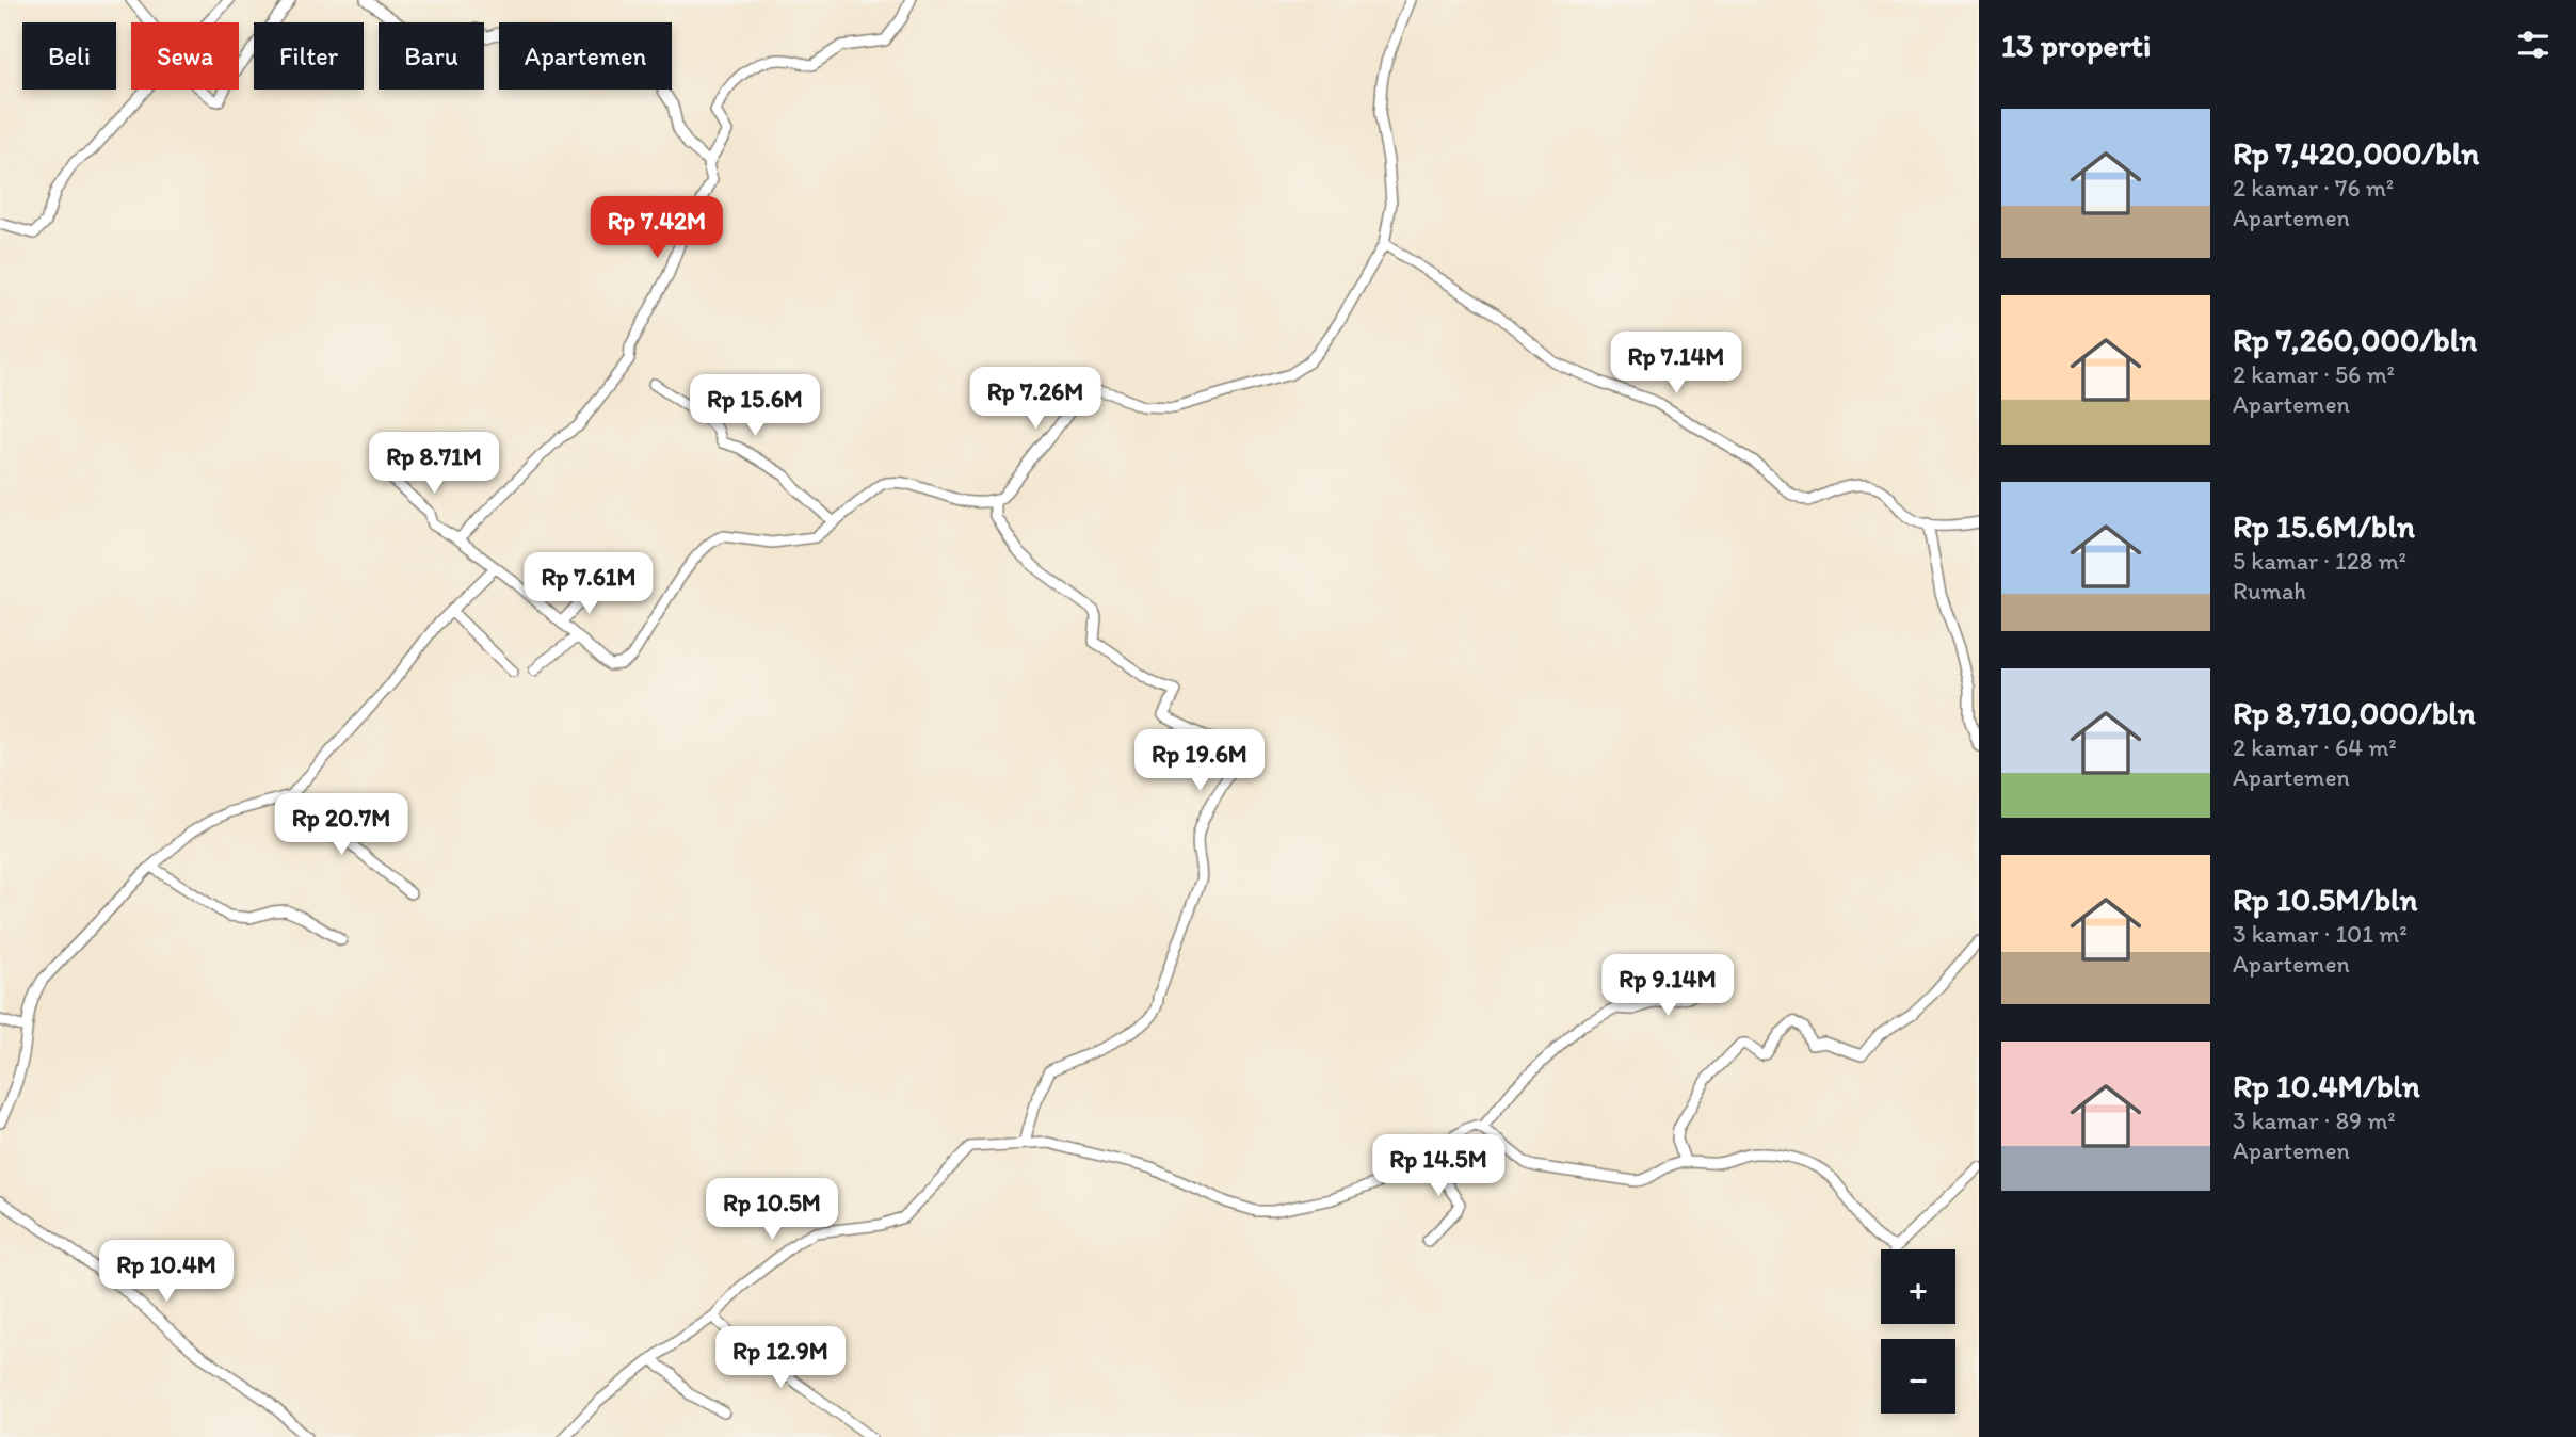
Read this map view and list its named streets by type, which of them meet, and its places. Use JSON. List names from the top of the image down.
{
  "page": {
    "heading": "13 properti",
    "chip": [
      "Beli",
      "Sewa",
      "Filter",
      "Baru",
      "Apartemen"
    ],
    "list": [
      {
        "name": "Rp 7,420,000/bln",
        "note": "2 kamar · 76 m² · Apartemen"
      },
      {
        "name": "Rp 7,260,000/bln",
        "note": "2 kamar · 56 m² · Apartemen"
      },
      {
        "name": "Rp 15.6M/bln",
        "note": "5 kamar · 128 m² · Rumah"
      },
      {
        "name": "Rp 8,710,000/bln",
        "note": "2 kamar · 64 m² · Apartemen"
      },
      {
        "name": "Rp 10.5M/bln",
        "note": "3 kamar · 101 m² · Apartemen"
      },
      {
        "name": "Rp 10.4M/bln",
        "note": "3 kamar · 89 m² · Apartemen"
      }
    ],
    "price": [
      "Rp 7.42M",
      "Rp 7.14M",
      "Rp 7.26M",
      "Rp 15.6M",
      "Rp 8.71M",
      "Rp 7.61M",
      "Rp 19.6M",
      "Rp 20.7M",
      "Rp 9.14M",
      "Rp 14.5M",
      "Rp 10.5M",
      "Rp 10.4M",
      "Rp 12.9M"
    ],
    "map_buttons": ["+", "−"]
  }
}
